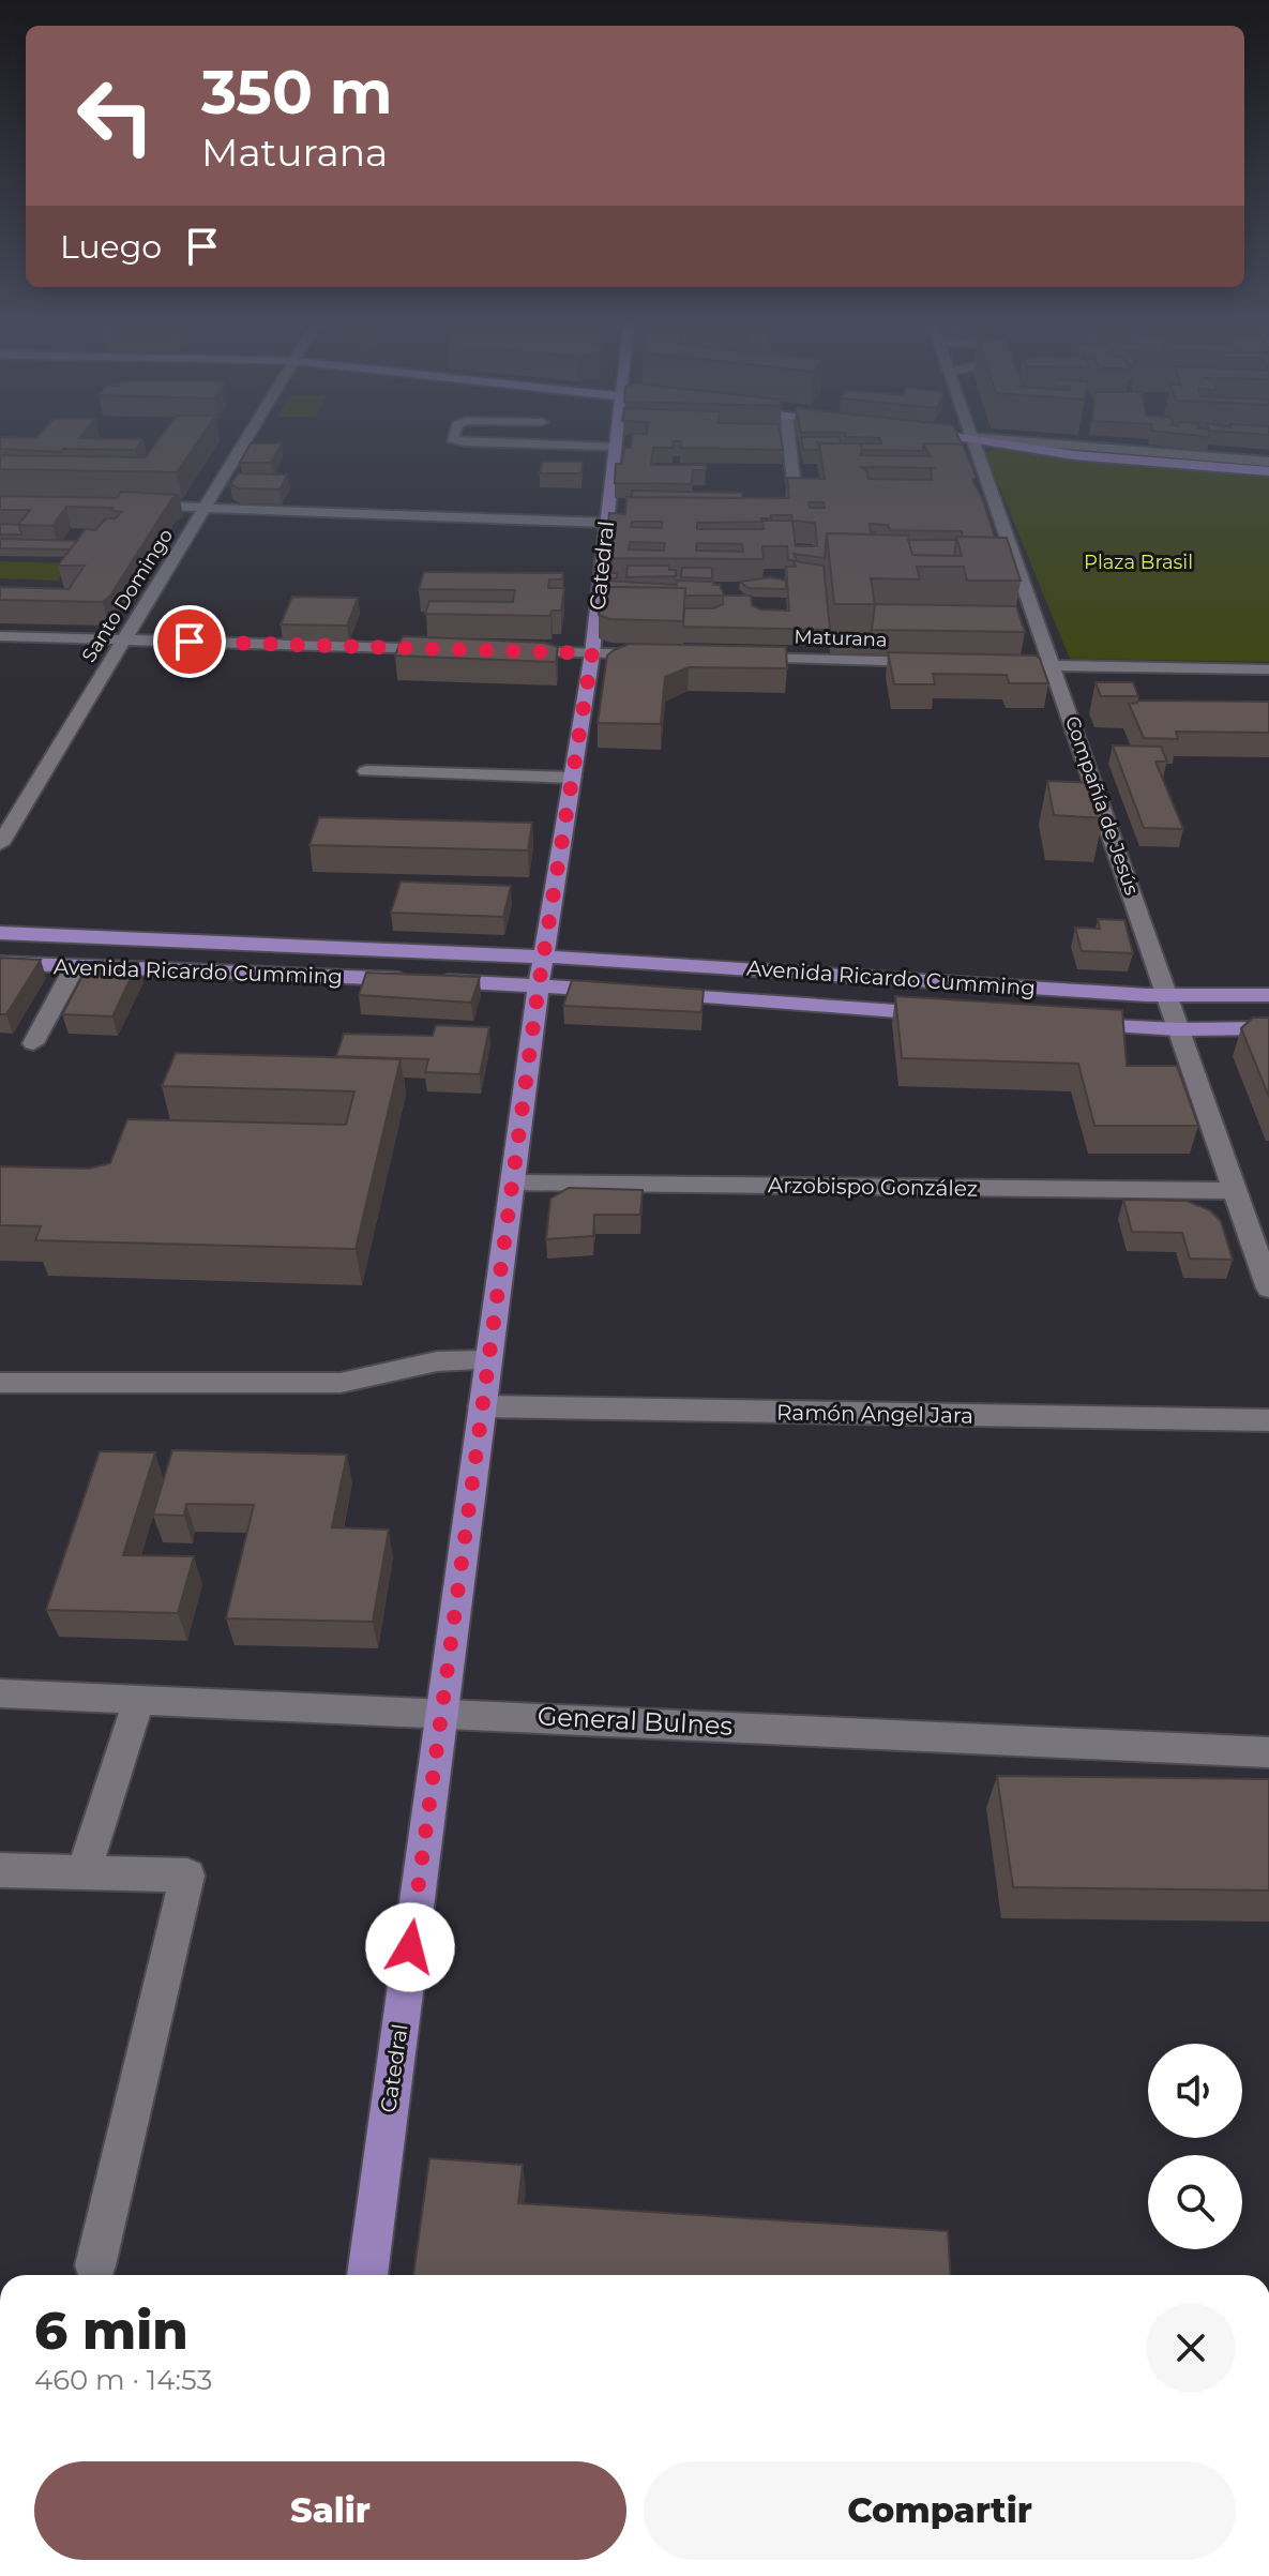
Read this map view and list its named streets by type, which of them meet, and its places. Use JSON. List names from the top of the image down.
{
  "streets": {
    "main road": ["Catedral", "Avenida Ricardo Cumming"],
    "street": [
      "Santo Domingo",
      "Maturana",
      "Compañía de Jesús",
      "Arzobispo González",
      "Ramón Angel Jara",
      "General Bulnes"
    ]
  },
  "crossings": [
    ["Catedral", "Avenida Ricardo Cumming"],
    ["Catedral", "Arzobispo González"],
    ["Catedral", "Ramón Angel Jara"],
    ["Catedral", "General Bulnes"],
    ["Compañía de Jesús", "Avenida Ricardo Cumming"],
    ["Compañía de Jesús", "Arzobispo González"]
  ],
  "parks": ["Plaza Brasil"],
  "page": {
    "turn": ["350 m", "Maturana"],
    "then": "Luego",
    "heading": ["6 min", "460 m · 14:53"],
    "buttons": ["Salir", "Compartir"]
  }
}
